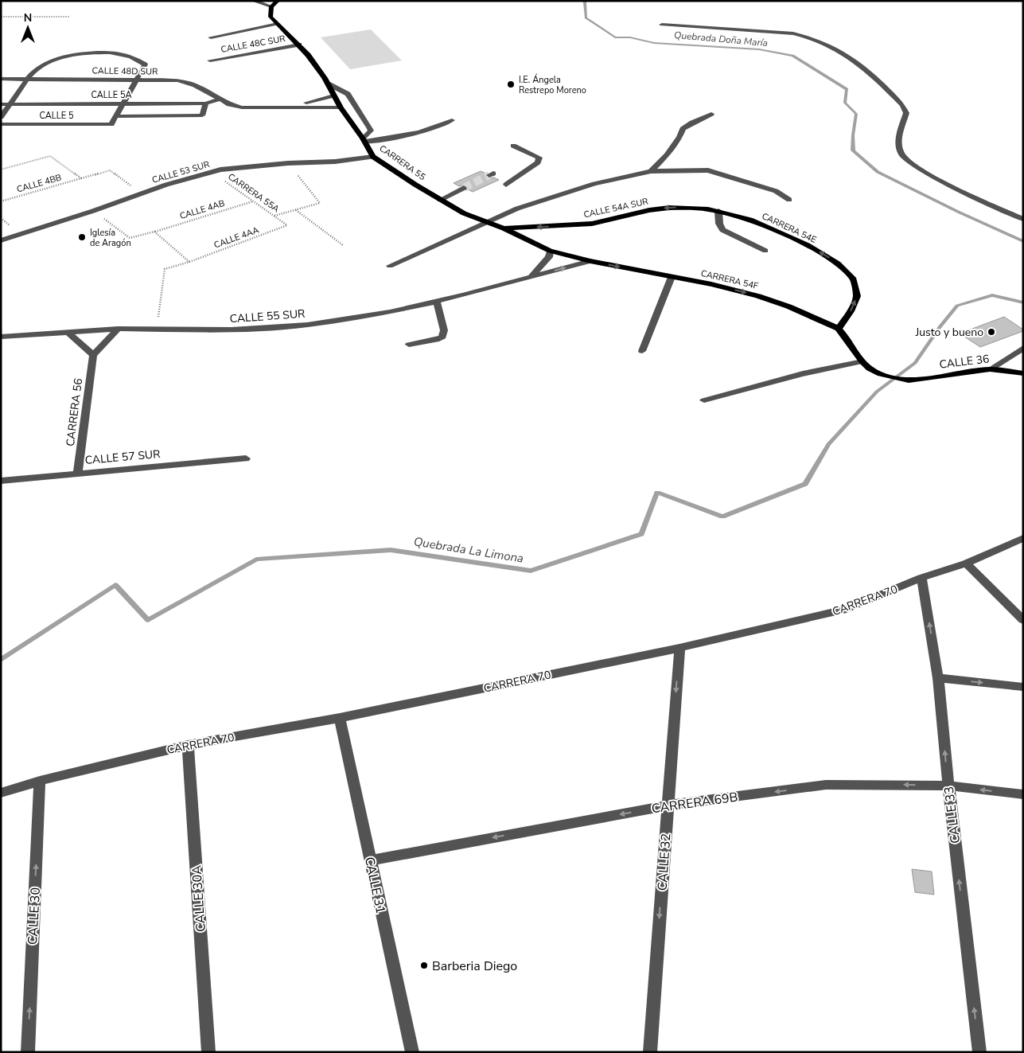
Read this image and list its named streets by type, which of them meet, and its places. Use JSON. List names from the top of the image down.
{
  "streets": {
    "main road": [
      "CARRERA 55",
      "CALLE 54A SUR",
      "CARRERA 54E",
      "CARRERA 54F",
      "CALLE 36"
    ],
    "street": [
      "CALLE 48C SUR",
      "CALLE 48D SUR",
      "CALLE 5A",
      "CALLE 5",
      "CALLE 53 SUR",
      "CALLE 55 SUR",
      "CARRERA 56",
      "CALLE 57 SUR",
      "CARRERA 70",
      "CARRERA 69B",
      "CALLE 33",
      "CALLE 32",
      "CALLE 31",
      "CALLE 30A",
      "CALLE 30"
    ],
    "path": [
      "CALLE 4BB",
      "CARRERA 55A",
      "CALLE 4AB",
      "CALLE 4AA"
    ]
  },
  "crossings": [
    ["CALLE 48C SUR", "CARRERA 55"],
    ["CALLE 48D SUR", "CALLE 5A"],
    ["CARRERA 55", "CALLE 53 SUR"],
    ["CARRERA 55", "CALLE 54A SUR"],
    ["CARRERA 55", "CARRERA 54F"],
    ["CALLE 53 SUR", "CALLE 4BB"],
    ["CALLE 53 SUR", "CARRERA 55A"],
    ["CALLE 53 SUR", "CALLE 4AB"],
    ["CARRERA 55A", "CALLE 4AB"],
    ["CARRERA 55A", "CALLE 4AA"],
    ["CALLE 54A SUR", "CARRERA 54E"],
    ["CARRERA 54E", "CARRERA 54F"],
    ["CALLE 4AA", "CALLE 55 SUR"],
    ["CARRERA 54F", "CALLE 55 SUR"],
    ["CARRERA 54F", "CALLE 36"],
    ["CARRERA 56", "CALLE 57 SUR"],
    ["CARRERA 70", "CALLE 33"],
    ["CARRERA 70", "CALLE 32"],
    ["CARRERA 70", "CALLE 31"],
    ["CARRERA 70", "CALLE 30A"],
    ["CARRERA 70", "CALLE 30"],
    ["CARRERA 69B", "CALLE 33"],
    ["CARRERA 69B", "CALLE 32"],
    ["CARRERA 69B", "CALLE 31"]
  ],
  "one_way": [
    "CALLE 54A SUR",
    "CARRERA 54E",
    "CARRERA 54F",
    "CARRERA 69B",
    "CALLE 33",
    "CALLE 32",
    "CALLE 30"
  ],
  "water": ["Quebrada Doña María", "Quebrada La Limona"],
  "places": [
    "I.E. Ángela Restrepo Moreno",
    "Iglesía de Aragón",
    "Justo y bueno",
    "Barberia Diego"
  ],
  "north": "top"
}
